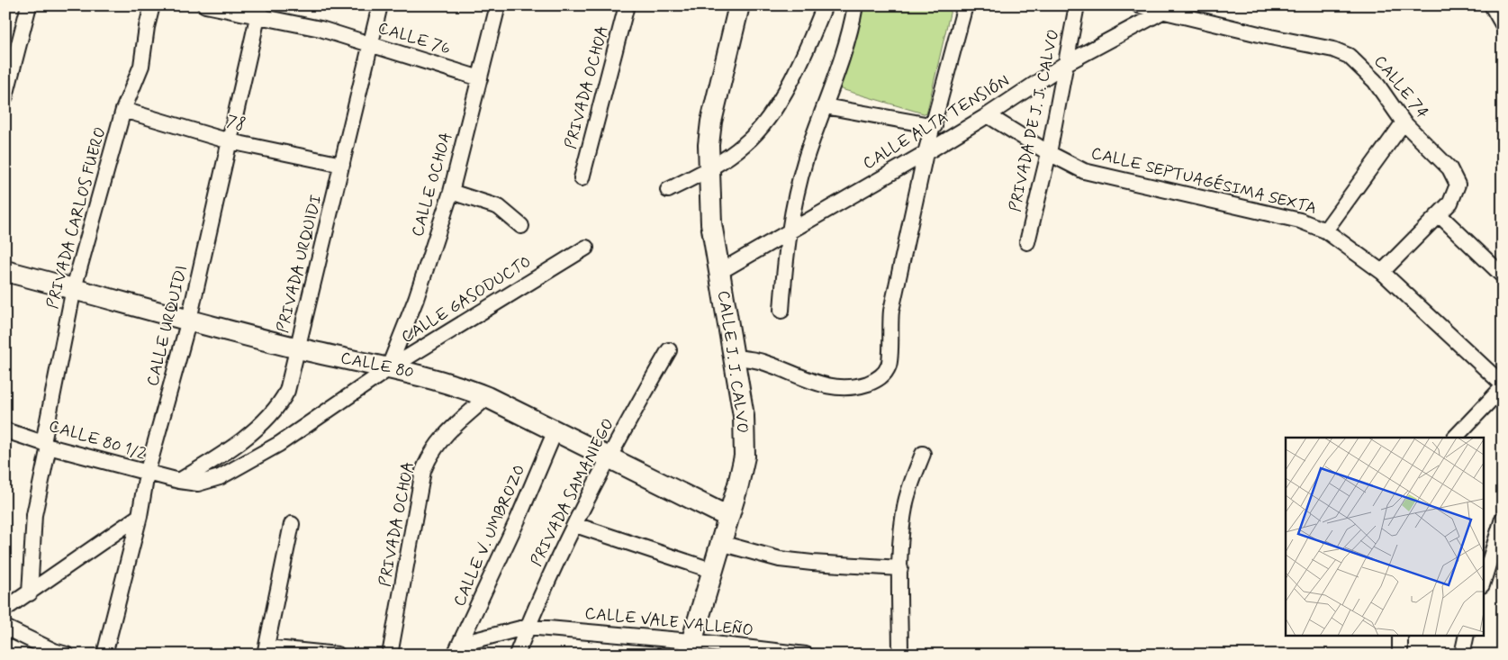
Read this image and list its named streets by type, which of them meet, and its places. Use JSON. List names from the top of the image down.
{
  "streets": {
    "street": [
      "CALLE 76",
      "PRIVADA OCHOA",
      "CALLE 74",
      "PRIVADA DE J. J. CALVO",
      "CALLE ALTA TENSIÓN",
      "78",
      "CALLE SEPTUAGÉSIMA SEXTA",
      "CALLE OCHOA",
      "PRIVADA CARLOS FUERO",
      "PRIVADA URQUIDI",
      "CALLE GASODUCTO",
      "CALLE URQUIDI",
      "CALLE J. J. CALVO",
      "CALLE 80",
      "CALLE 80 1/2",
      "PRIVADA SAMANIEGO",
      "CALLE V. UMBROZO",
      "CALLE VALE VALLEÑO"
    ]
  },
  "crossings": [
    ["CALLE 76", "CALLE OCHOA"],
    ["CALLE 76", "PRIVADA URQUIDI"],
    ["CALLE 76", "CALLE URQUIDI"],
    ["PRIVADA OCHOA", "CALLE 80"],
    ["CALLE 74", "CALLE ALTA TENSIÓN"],
    ["PRIVADA DE J. J. CALVO", "CALLE ALTA TENSIÓN"],
    ["PRIVADA DE J. J. CALVO", "CALLE SEPTUAGÉSIMA SEXTA"],
    ["CALLE ALTA TENSIÓN", "CALLE SEPTUAGÉSIMA SEXTA"],
    ["CALLE ALTA TENSIÓN", "CALLE J. J. CALVO"],
    ["78", "PRIVADA CARLOS FUERO"],
    ["78", "PRIVADA URQUIDI"],
    ["78", "CALLE URQUIDI"],
    ["CALLE OCHOA", "CALLE GASODUCTO"],
    ["CALLE OCHOA", "CALLE 80"],
    ["PRIVADA CARLOS FUERO", "CALLE 80"],
    ["PRIVADA CARLOS FUERO", "CALLE 80 1/2"],
    ["PRIVADA URQUIDI", "CALLE GASODUCTO"],
    ["PRIVADA URQUIDI", "CALLE 80"],
    ["PRIVADA URQUIDI", "CALLE 80 1/2"],
    ["CALLE GASODUCTO", "CALLE 80"],
    ["CALLE GASODUCTO", "CALLE 80 1/2"],
    ["CALLE URQUIDI", "CALLE 80"],
    ["CALLE URQUIDI", "CALLE 80 1/2"],
    ["CALLE J. J. CALVO", "CALLE 80"],
    ["CALLE J. J. CALVO", "CALLE VALE VALLEÑO"],
    ["CALLE 80", "PRIVADA SAMANIEGO"],
    ["CALLE 80", "CALLE V. UMBROZO"],
    ["PRIVADA SAMANIEGO", "CALLE VALE VALLEÑO"],
    ["CALLE V. UMBROZO", "CALLE VALE VALLEÑO"]
  ]
}
